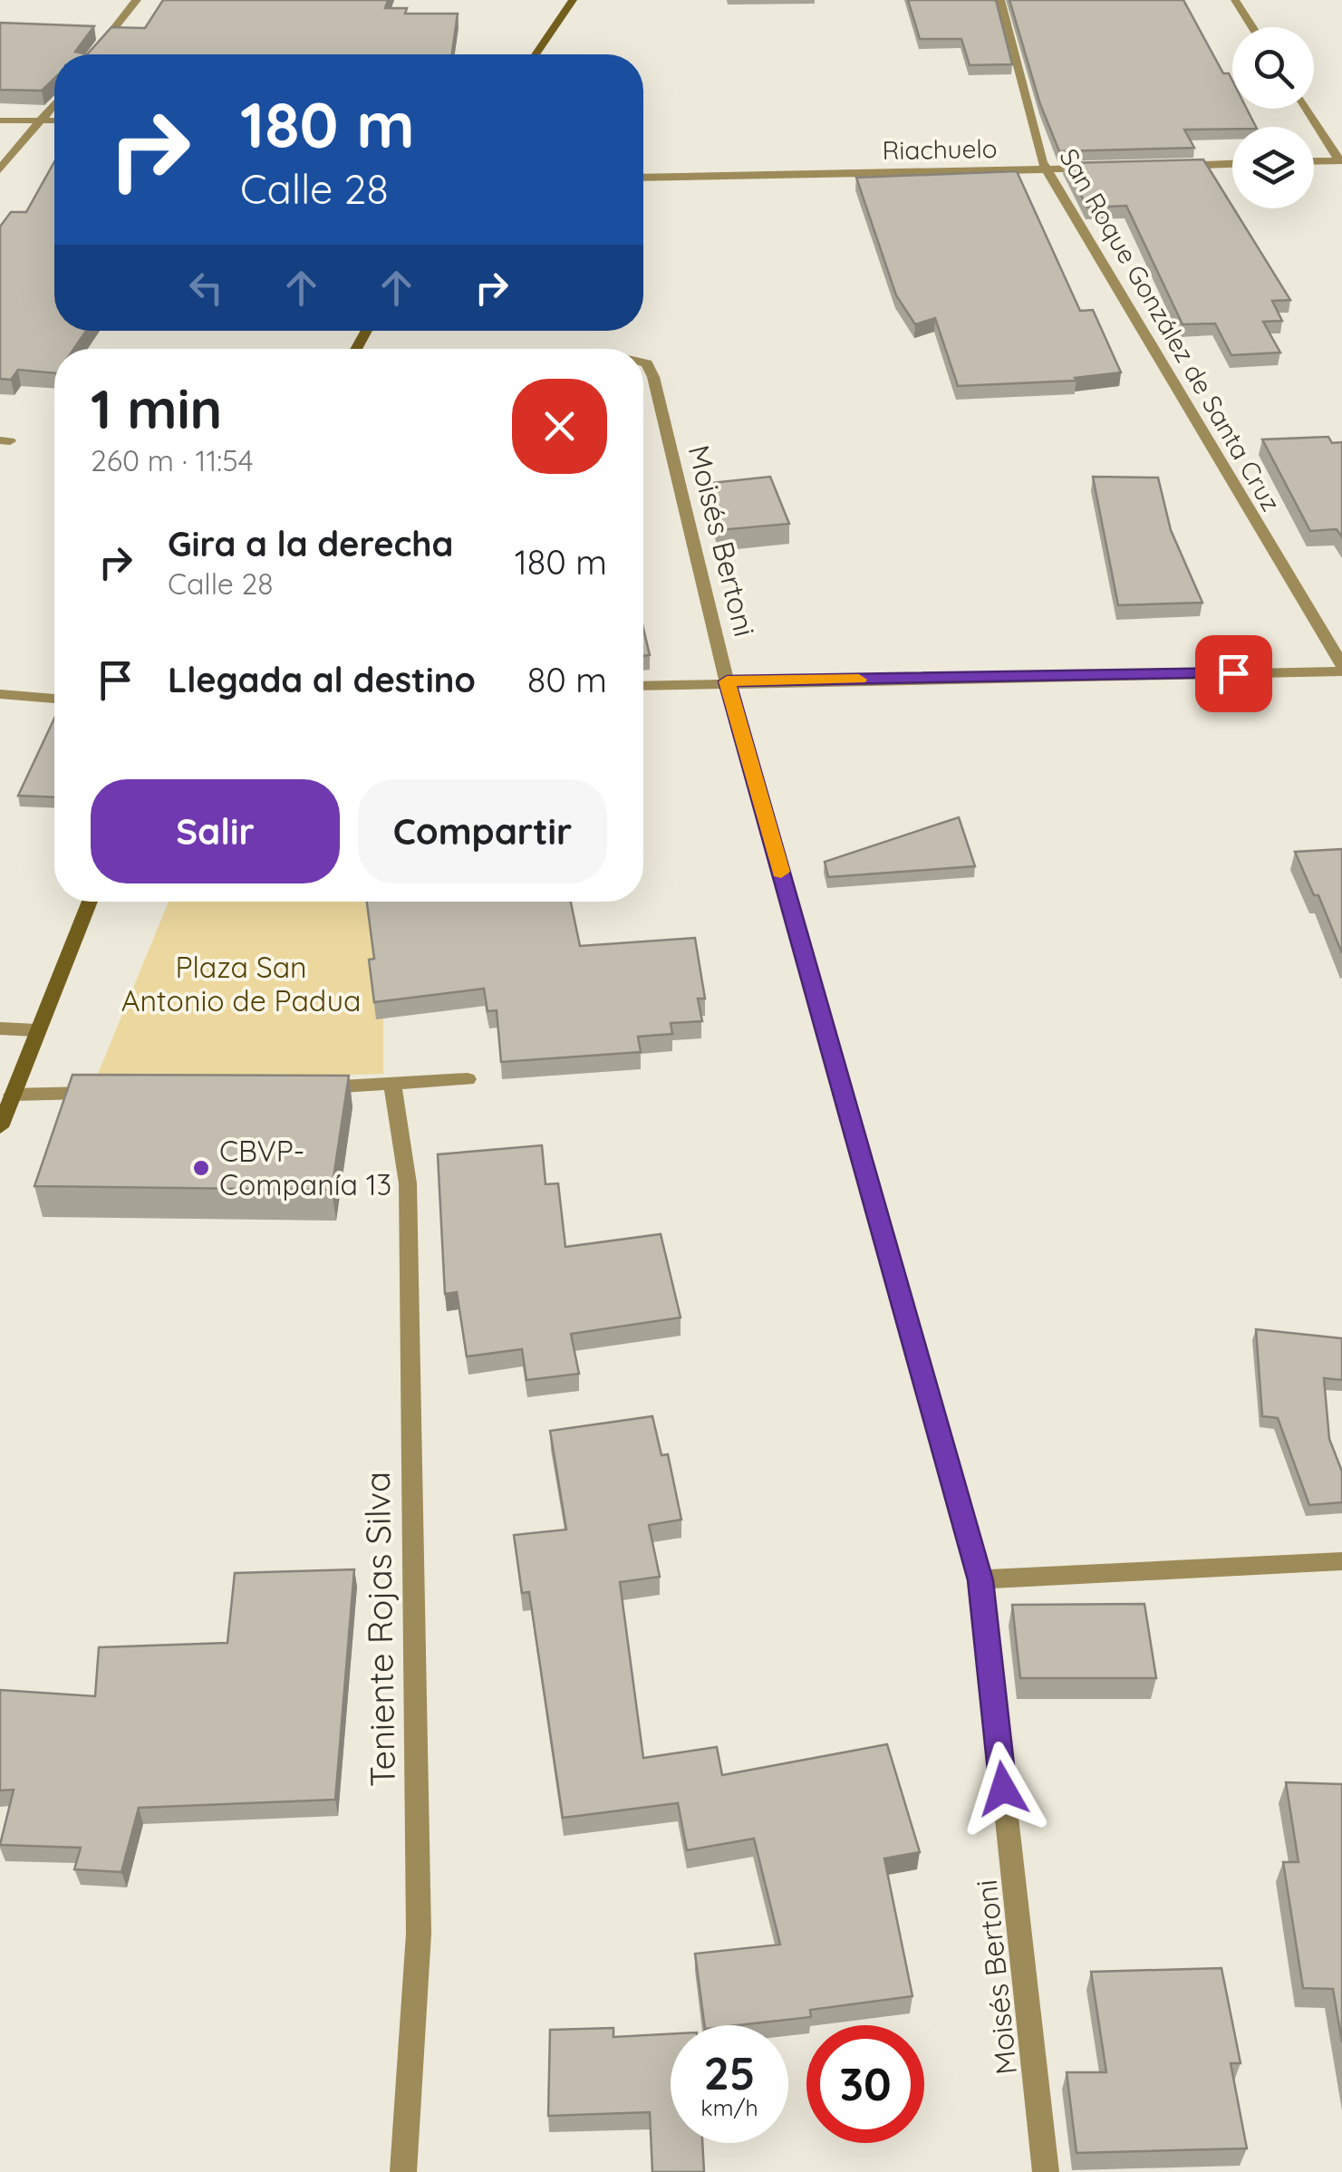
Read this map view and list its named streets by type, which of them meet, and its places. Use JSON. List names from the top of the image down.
{
  "streets": {
    "street": [
      "Riachuelo",
      "San Roque González de Santa Cruz",
      "Moisés Bertoni",
      "Teniente Rojas Silva"
    ]
  },
  "crossings": [
    ["Riachuelo", "San Roque González de Santa Cruz"]
  ],
  "parks": ["Plaza San Antonio de Padua"],
  "places": ["CBVP- Companía 13"],
  "page": {
    "turn": ["180 m", "Calle 28"],
    "heading": ["1 min", "260 m · 11:54"],
    "list": [
      {
        "name": "Gira a la derecha",
        "note": "Calle 28",
        "value": "180 m"
      },
      {
        "name": "Llegada al destino",
        "value": "80 m"
      }
    ],
    "buttons": ["Salir", "Compartir"],
    "speed": "25 km/h",
    "limit": "30"
  }
}
